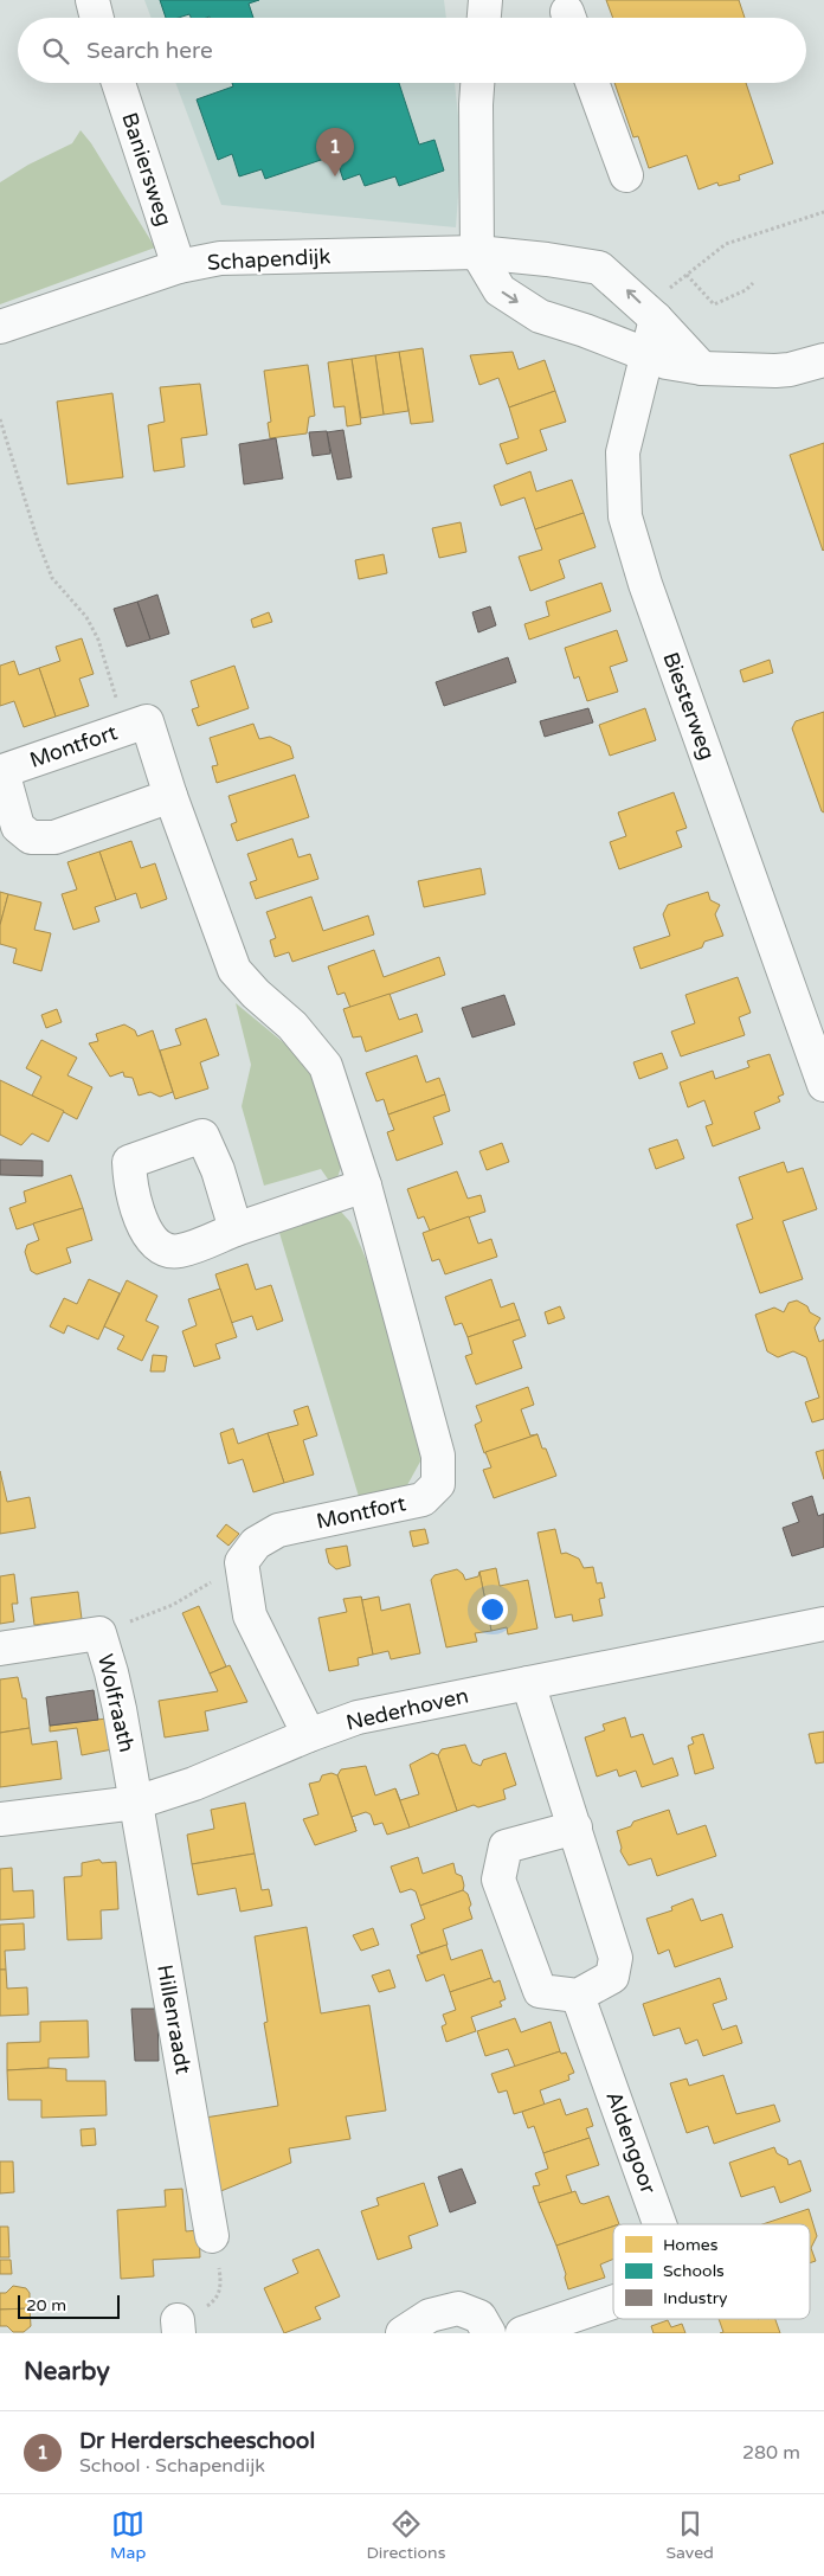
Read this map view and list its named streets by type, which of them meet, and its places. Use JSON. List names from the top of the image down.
{
  "streets": {
    "street": [
      "Baniersweg",
      "Schapendijk",
      "Biesterweg",
      "Montfort",
      "Wolfraath",
      "Nederhoven",
      "Hillenraadt",
      "Aldengoor"
    ]
  },
  "crossings": [
    ["Baniersweg", "Schapendijk"],
    ["Schapendijk", "Biesterweg"],
    ["Wolfraath", "Nederhoven"],
    ["Wolfraath", "Hillenraadt"],
    ["Nederhoven", "Hillenraadt"]
  ],
  "legend": ["Homes", "Schools", "Industry"],
  "scale_bar": "20 m",
  "page": {
    "search": "Search here",
    "pins": "1",
    "scale": "20 m",
    "heading": "Nearby",
    "list": [
      {
        "mark": "1",
        "name": "Dr Herderscheeschool",
        "note": "School · Schapendijk",
        "value": "280 m"
      }
    ],
    "nav": ["Map", "Directions", "Saved"]
  }
}
